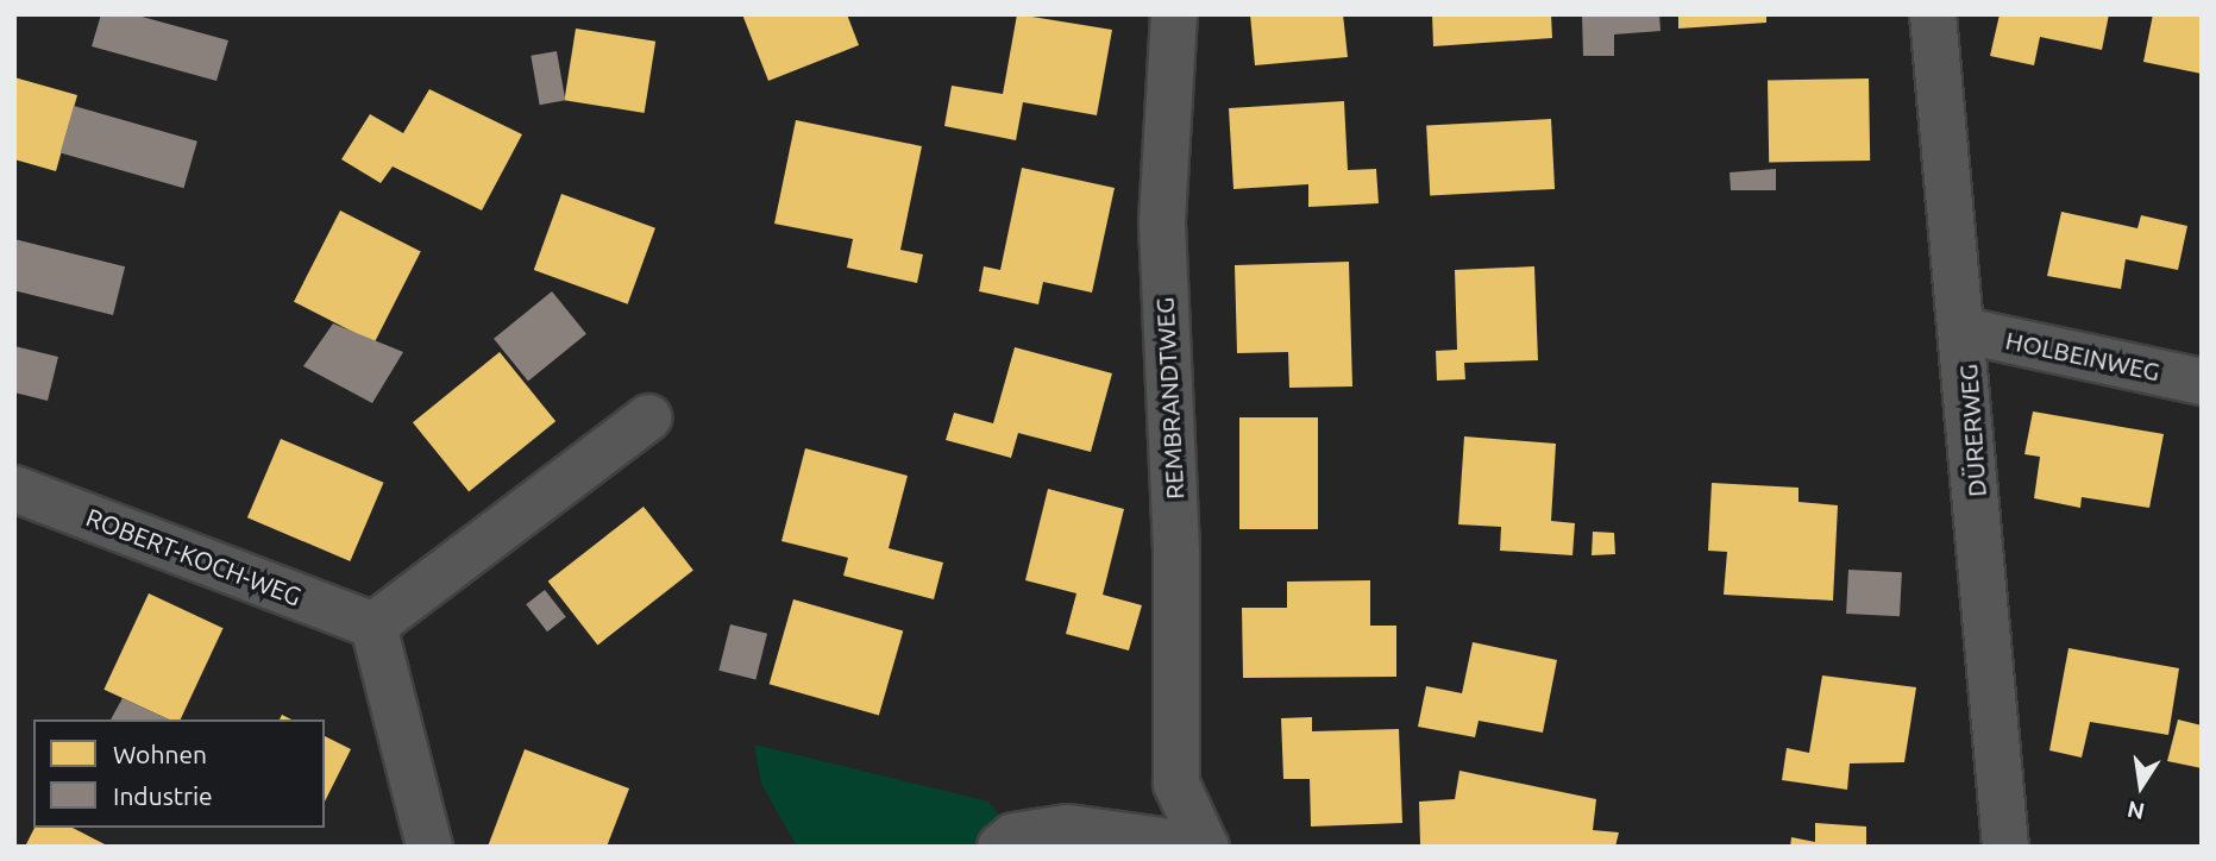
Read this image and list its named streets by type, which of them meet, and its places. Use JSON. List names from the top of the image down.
{
  "streets": {
    "street": [
      "HOLBEINWEG",
      "REMBRANDTWEG",
      "DÜRERWEG",
      "ROBERT-KOCH-WEG"
    ]
  },
  "crossings": [
    ["HOLBEINWEG", "DÜRERWEG"]
  ],
  "legend": ["Wohnen", "Industrie"],
  "north": "bottom"
}
